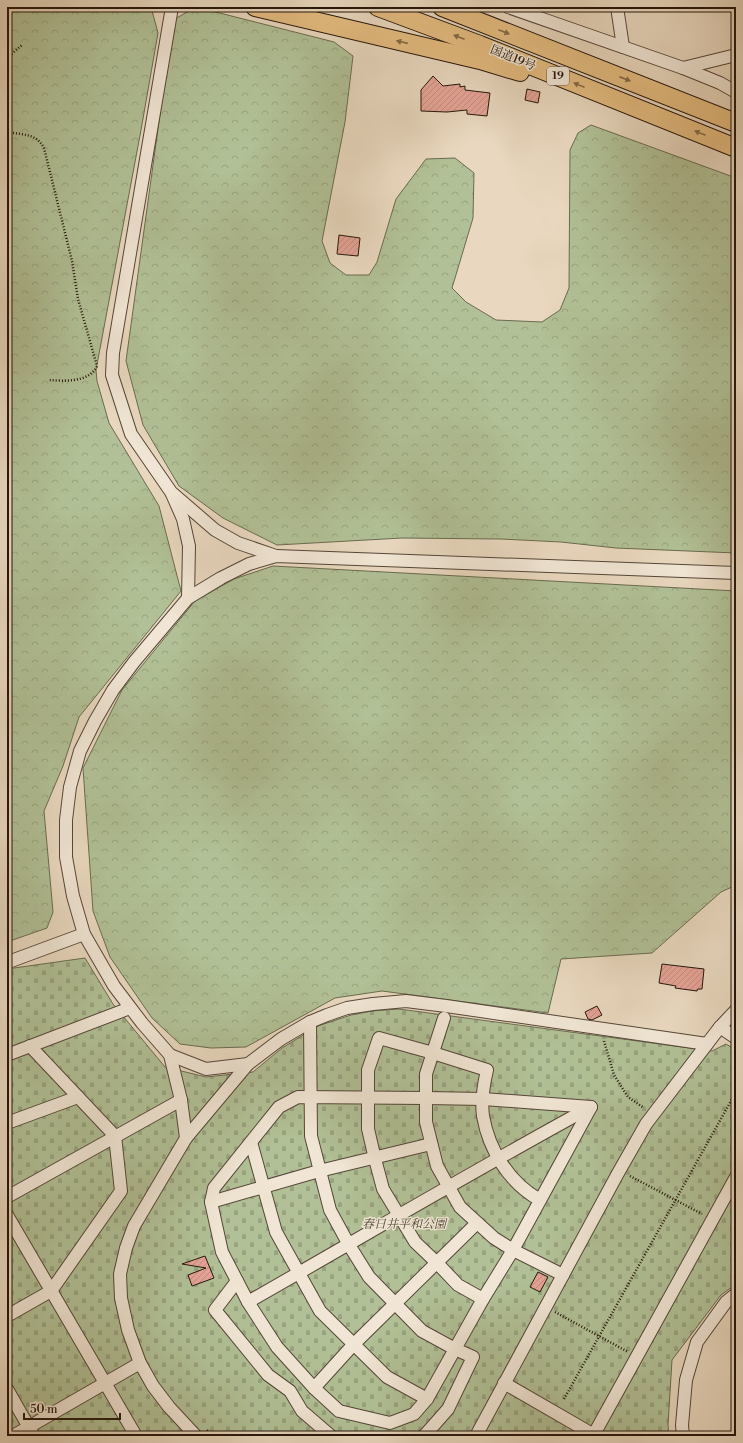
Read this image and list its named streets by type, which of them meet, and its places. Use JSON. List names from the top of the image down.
{
  "streets": {
    "highway": ["国道19号", "19"]
  },
  "parks": ["春日井平和公園"],
  "scale_bar": "50 m"
}
